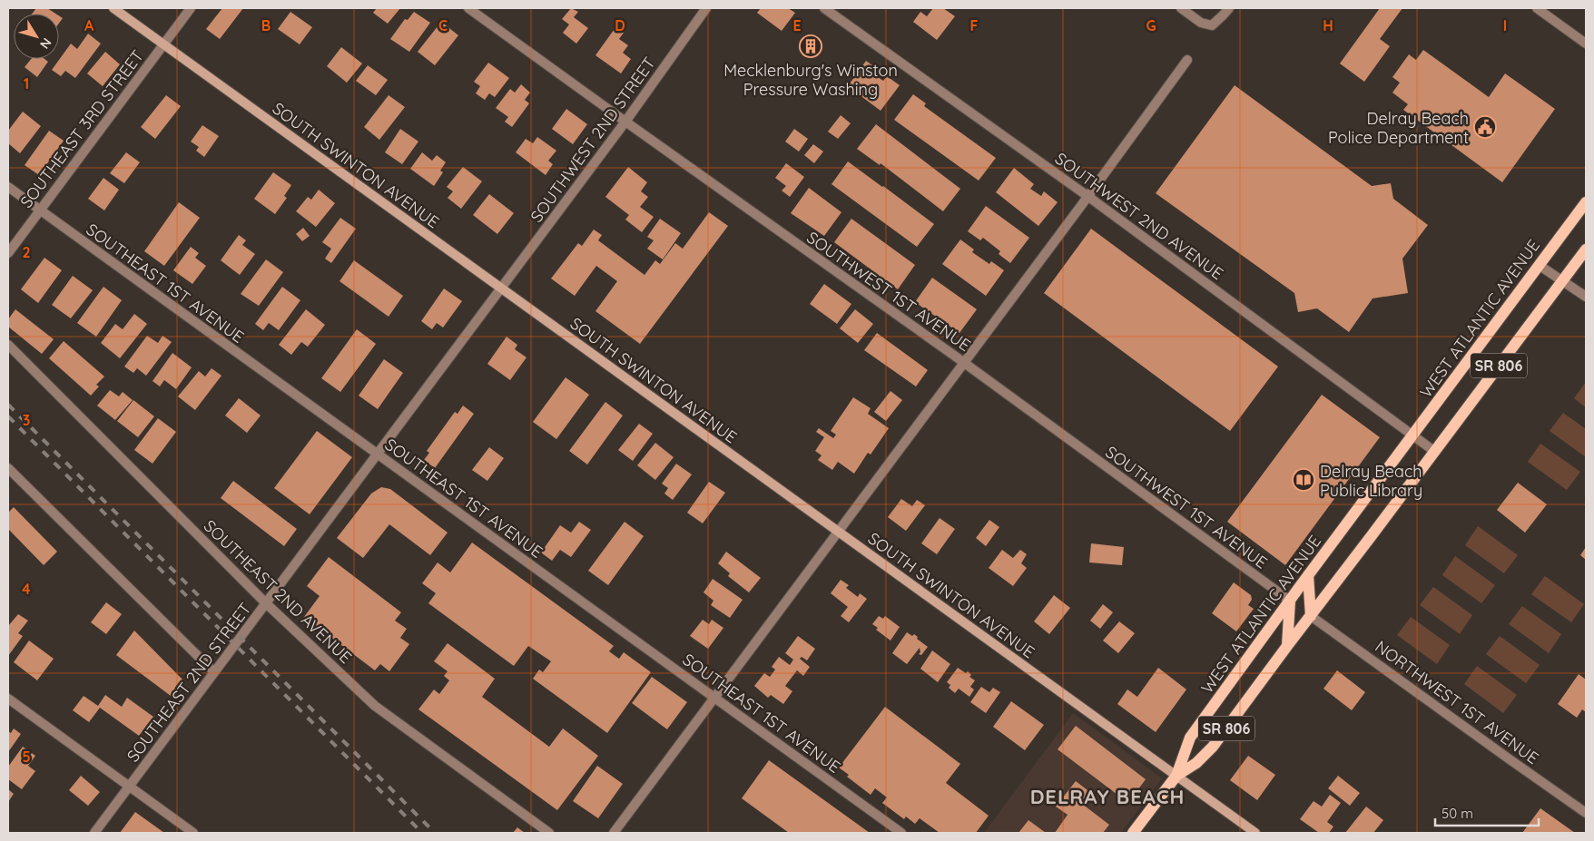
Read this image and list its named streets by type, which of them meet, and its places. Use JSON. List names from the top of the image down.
{
  "streets": {
    "main road": ["WEST ATLANTIC AVENUE", "SR 806"],
    "street": [
      "SOUTHEAST 3RD STREET",
      "SOUTHWEST 2ND STREET",
      "SOUTH SWINTON AVENUE",
      "SOUTHWEST 2ND AVENUE",
      "SOUTHEAST 1ST AVENUE",
      "SOUTHWEST 1ST AVENUE",
      "SOUTHEAST 2ND AVENUE",
      "SOUTHEAST 2ND STREET",
      "NORTHWEST 1ST AVENUE"
    ]
  },
  "crossings": [
    ["SOUTHEAST 3RD STREET", "SOUTH SWINTON AVENUE"],
    ["SOUTHEAST 3RD STREET", "SOUTHEAST 1ST AVENUE"],
    ["SOUTHWEST 2ND STREET", "SOUTH SWINTON AVENUE"],
    ["SOUTHWEST 2ND STREET", "SOUTHWEST 1ST AVENUE"],
    ["SOUTHWEST 2ND STREET", "SOUTHEAST 2ND STREET"],
    ["SOUTH SWINTON AVENUE", "WEST ATLANTIC AVENUE"],
    ["SOUTH SWINTON AVENUE", "SR 806"],
    ["SOUTH SWINTON AVENUE", "SOUTHEAST 2ND STREET"],
    ["SOUTHWEST 2ND AVENUE", "WEST ATLANTIC AVENUE"],
    ["SOUTHWEST 2ND AVENUE", "SR 806"],
    ["SOUTHEAST 1ST AVENUE", "SOUTHEAST 2ND STREET"],
    ["SOUTHWEST 1ST AVENUE", "WEST ATLANTIC AVENUE"],
    ["WEST ATLANTIC AVENUE", "SR 806"],
    ["SR 806", "NORTHWEST 1ST AVENUE"],
    ["SOUTHEAST 2ND AVENUE", "SOUTHEAST 2ND STREET"]
  ],
  "districts": ["DELRAY BEACH"],
  "places": {
    "building": ["Mecklenburg's Winston Pressure Washing"],
    "public building": ["Delray Beach Police Department"],
    "library": ["Delray Beach Public Library"]
  },
  "scale_bar": "50 m",
  "north": "bottom right",
  "grid": {
    "columns": [
      "A",
      "B",
      "C",
      "D",
      "E",
      "F",
      "G",
      "H",
      "I"
    ],
    "rows": [
      "1",
      "2",
      "3",
      "4",
      "5"
    ]
  }
}
